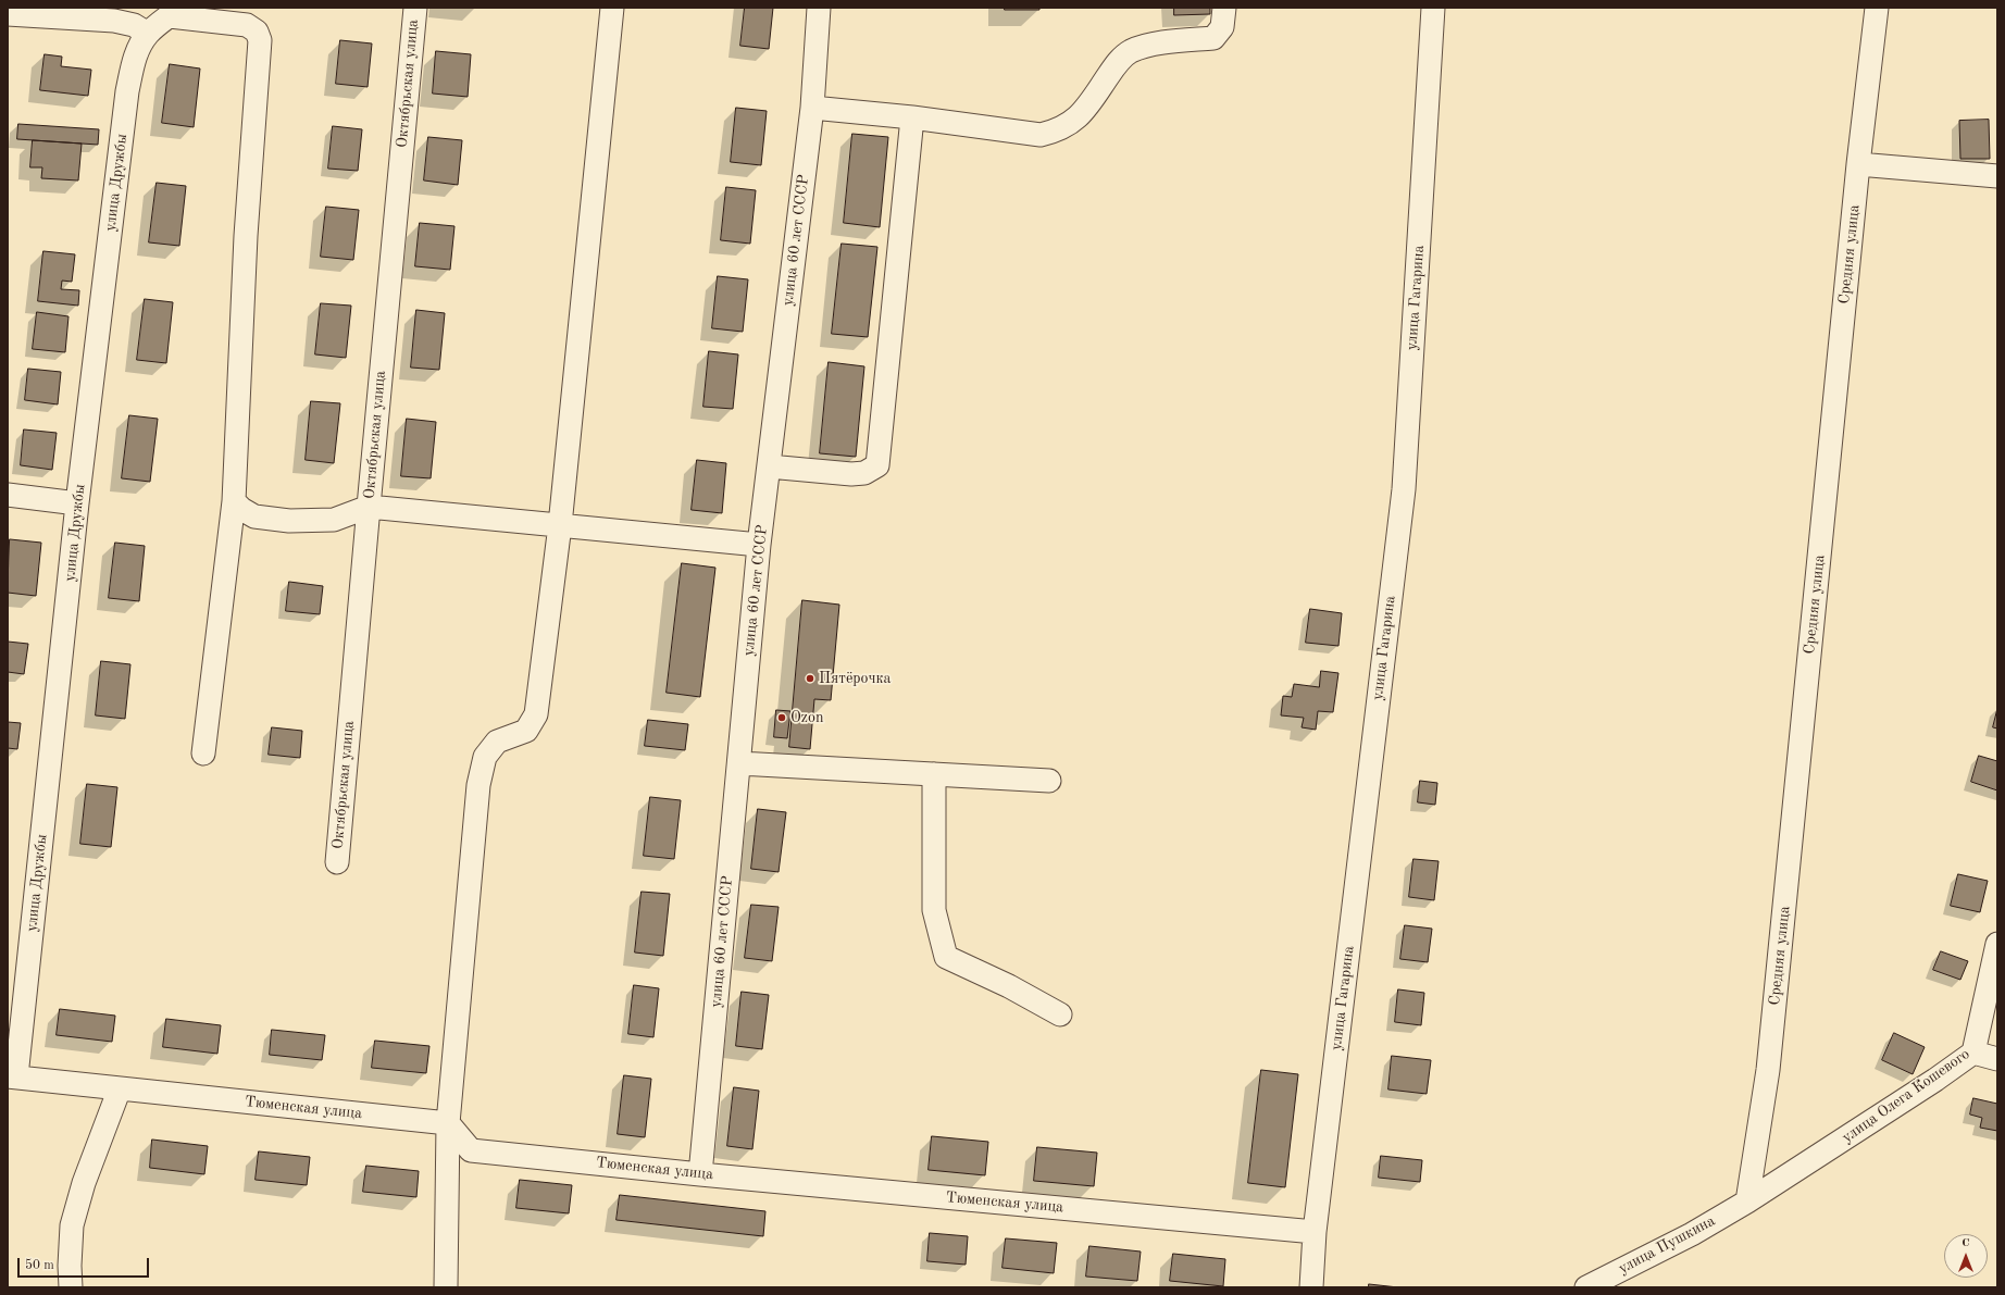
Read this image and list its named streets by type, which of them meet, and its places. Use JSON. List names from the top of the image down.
{
  "streets": {
    "street": [
      "Октябрьская улица",
      "улица Дружбы",
      "улица 60 лет СССР",
      "Средняя улица",
      "улица Гагарина",
      "улица Олега Кошевого",
      "Тюменская улица",
      "улица Пушкина"
    ]
  },
  "crossings": [
    ["улица Дружбы", "Тюменская улица"],
    ["улица 60 лет СССР", "Тюменская улица"],
    ["Средняя улица", "улица Олега Кошевого"],
    ["Средняя улица", "улица Пушкина"],
    ["улица Гагарина", "Тюменская улица"],
    ["улица Олега Кошевого", "улица Пушкина"]
  ],
  "places": ["Пятёрочка", "Ozon"],
  "scale_bar": "50 m",
  "north": "top"
}
